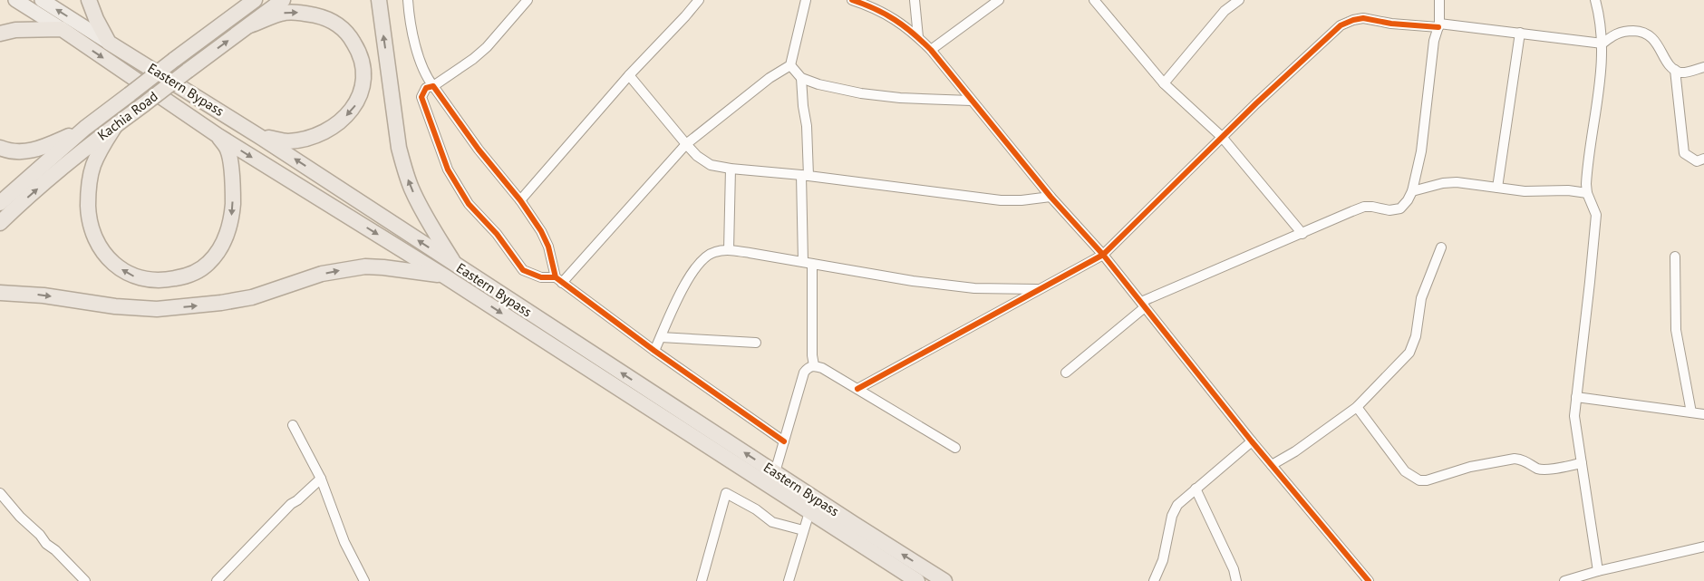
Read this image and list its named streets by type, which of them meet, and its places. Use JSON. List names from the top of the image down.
{
  "streets": {
    "highway": ["Eastern Bypass", "Kachia Road"]
  }
}
